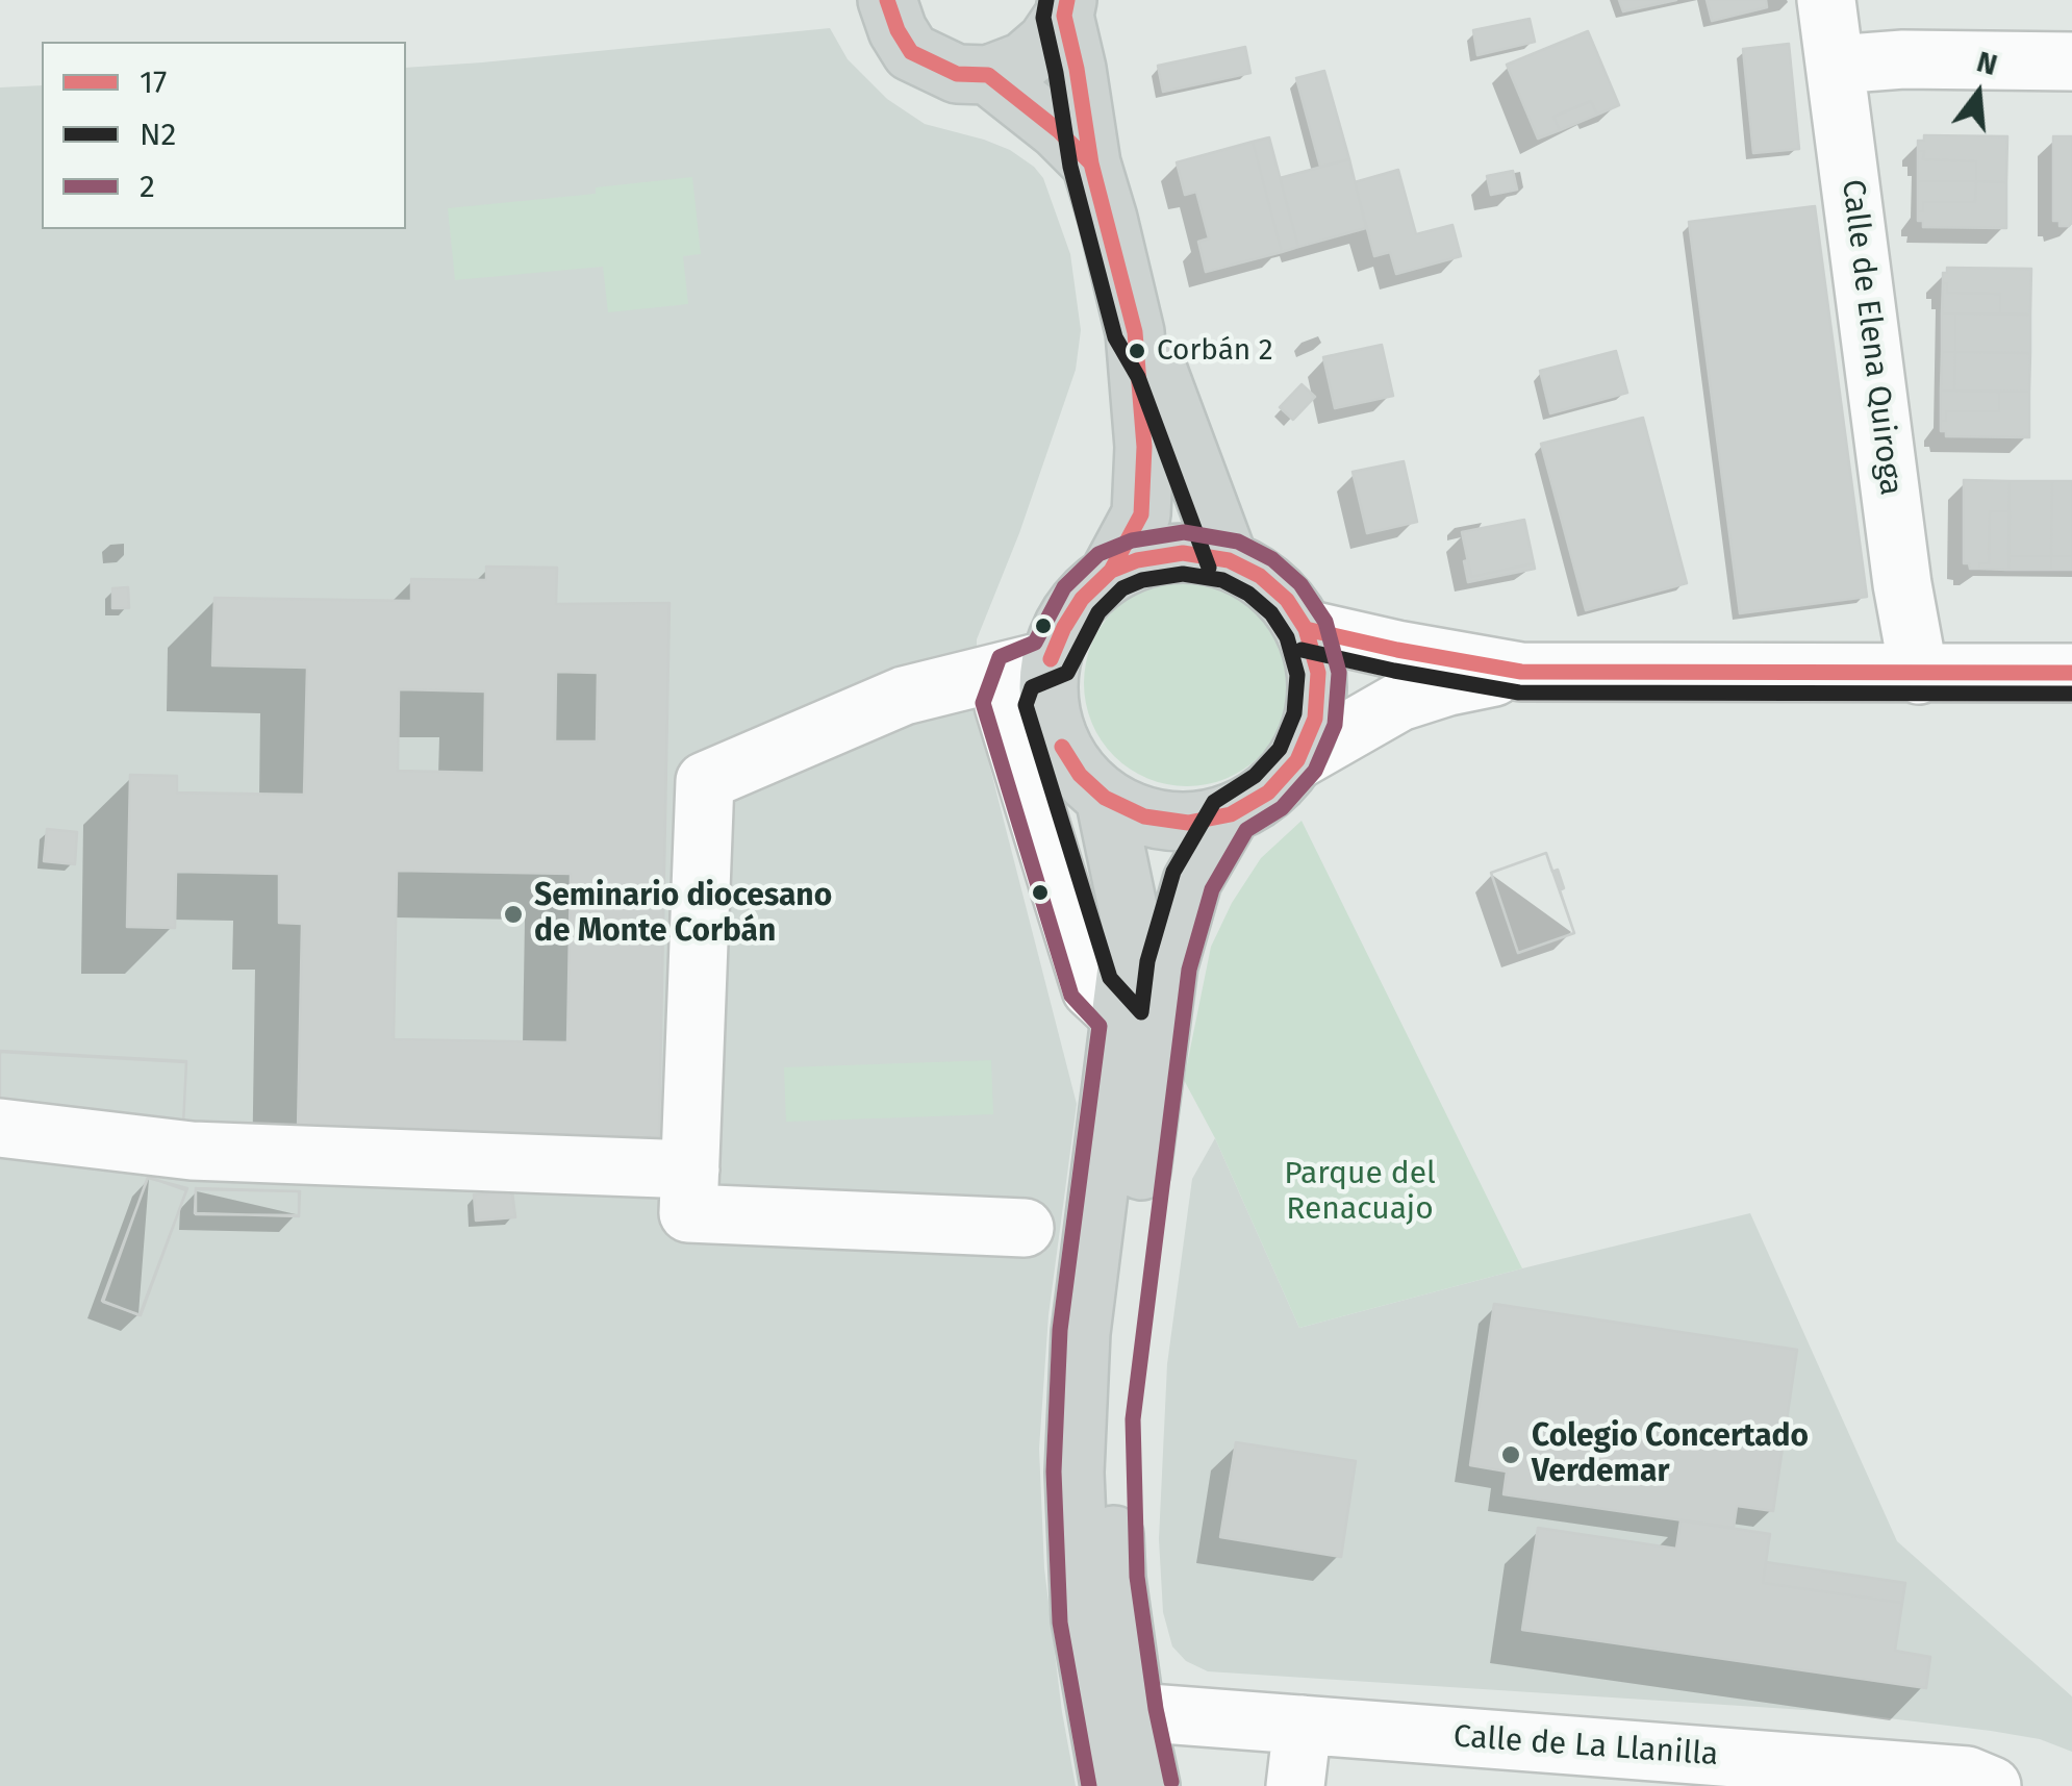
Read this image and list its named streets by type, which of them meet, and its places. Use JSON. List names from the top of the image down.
{
  "streets": {
    "street": ["Calle de Elena Quiroga", "Calle de La Llanilla"]
  },
  "parks": ["Parque del Renacuajo"],
  "places": ["Corbán 2", "Seminario diocesano de Monte Corbán", "Colegio Concertado Verdemar"],
  "lines": ["transit line 17", "transit line N2", "transit line 2"],
  "legend": ["17", "N2", "2"],
  "north": "top"
}
